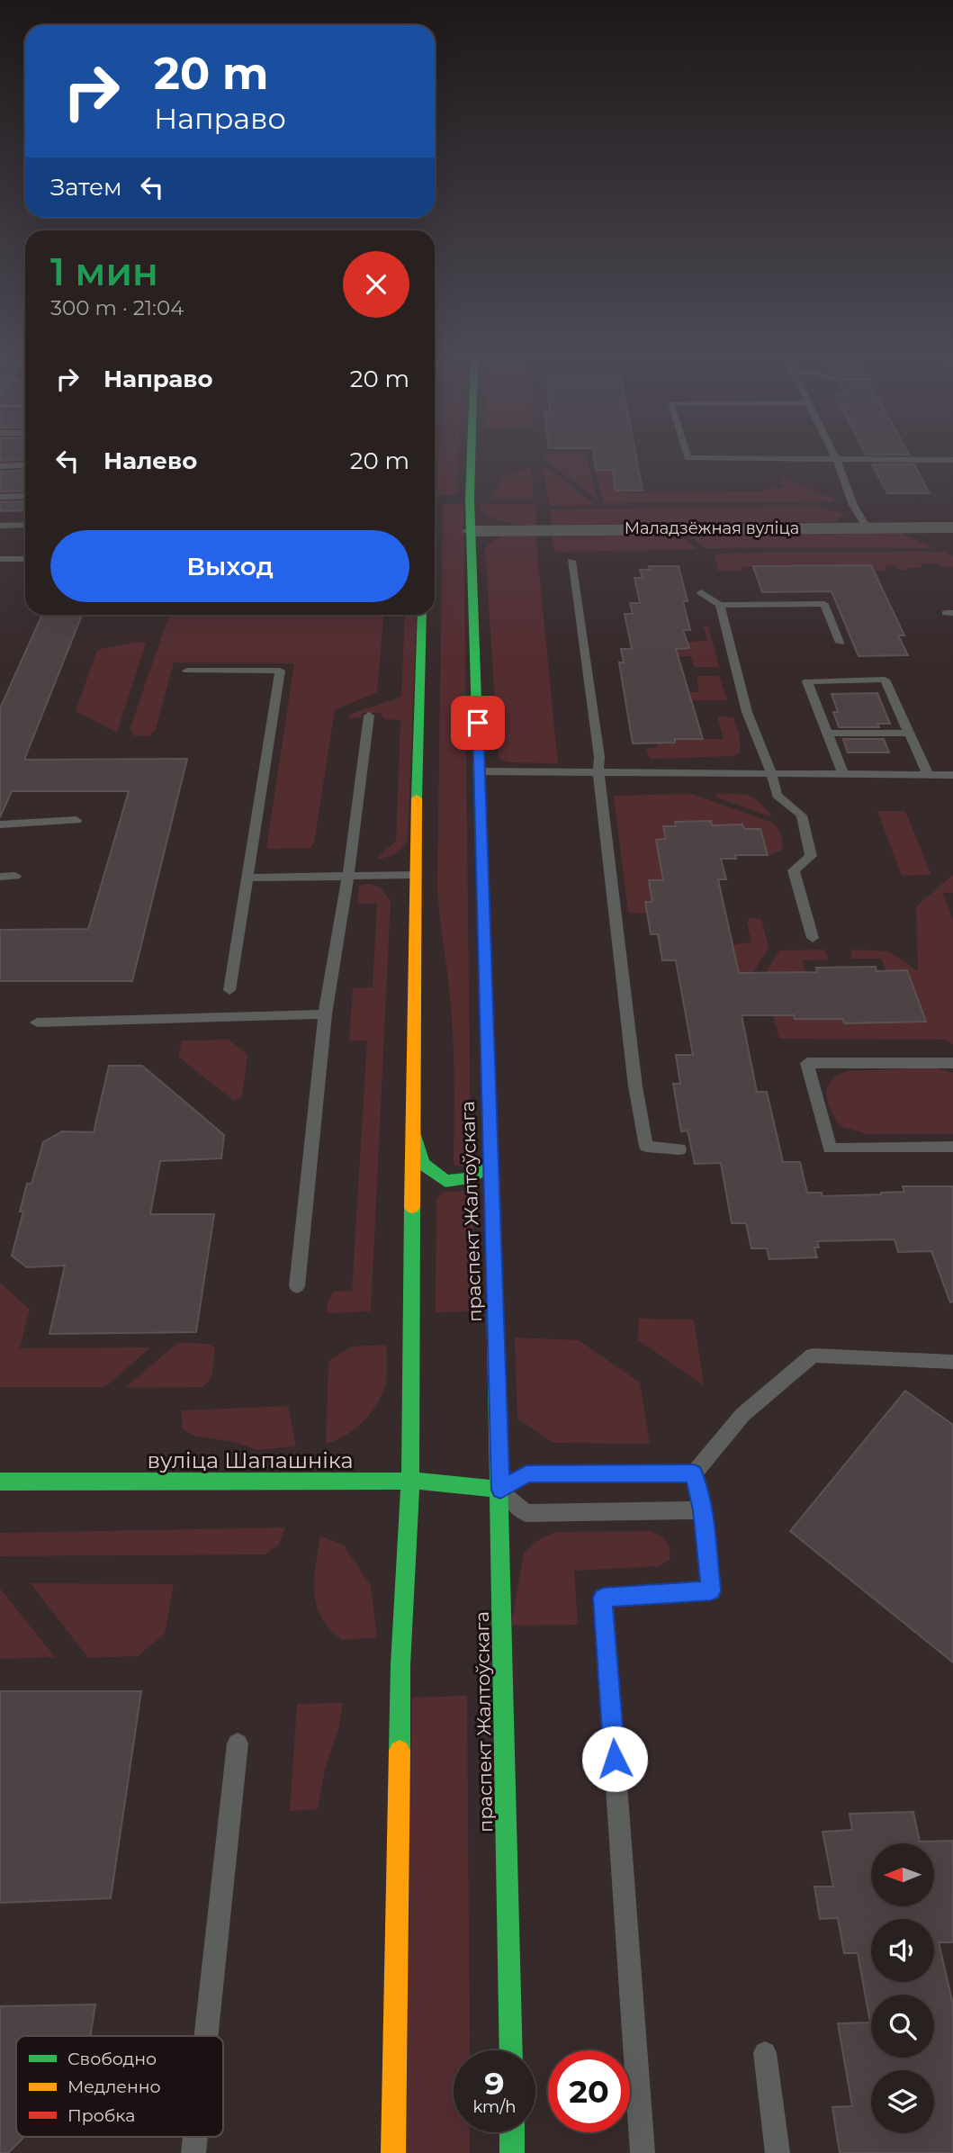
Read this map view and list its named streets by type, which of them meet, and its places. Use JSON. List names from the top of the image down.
{
  "streets": {
    "main road": ["праспект Жалтоўскага", "вуліца Шапашніка"],
    "street": ["Маладзёжная вуліца"]
  },
  "crossings": [
    ["Маладзёжная вуліца", "праспект Жалтоўскага"],
    ["праспект Жалтоўскага", "вуліца Шапашніка"]
  ],
  "legend": ["Свободно", "Медленно", "Пробка"],
  "north": "left",
  "page": {
    "turn": ["20 m", "Направо"],
    "then": "Затем",
    "heading": ["1 мин", "300 m · 21:04"],
    "list": [
      {
        "name": "Направо",
        "value": "20 m"
      },
      {
        "name": "Налево",
        "value": "20 m"
      }
    ],
    "buttons": "Выход",
    "speed": "9 km/h",
    "limit": "20"
  }
}
